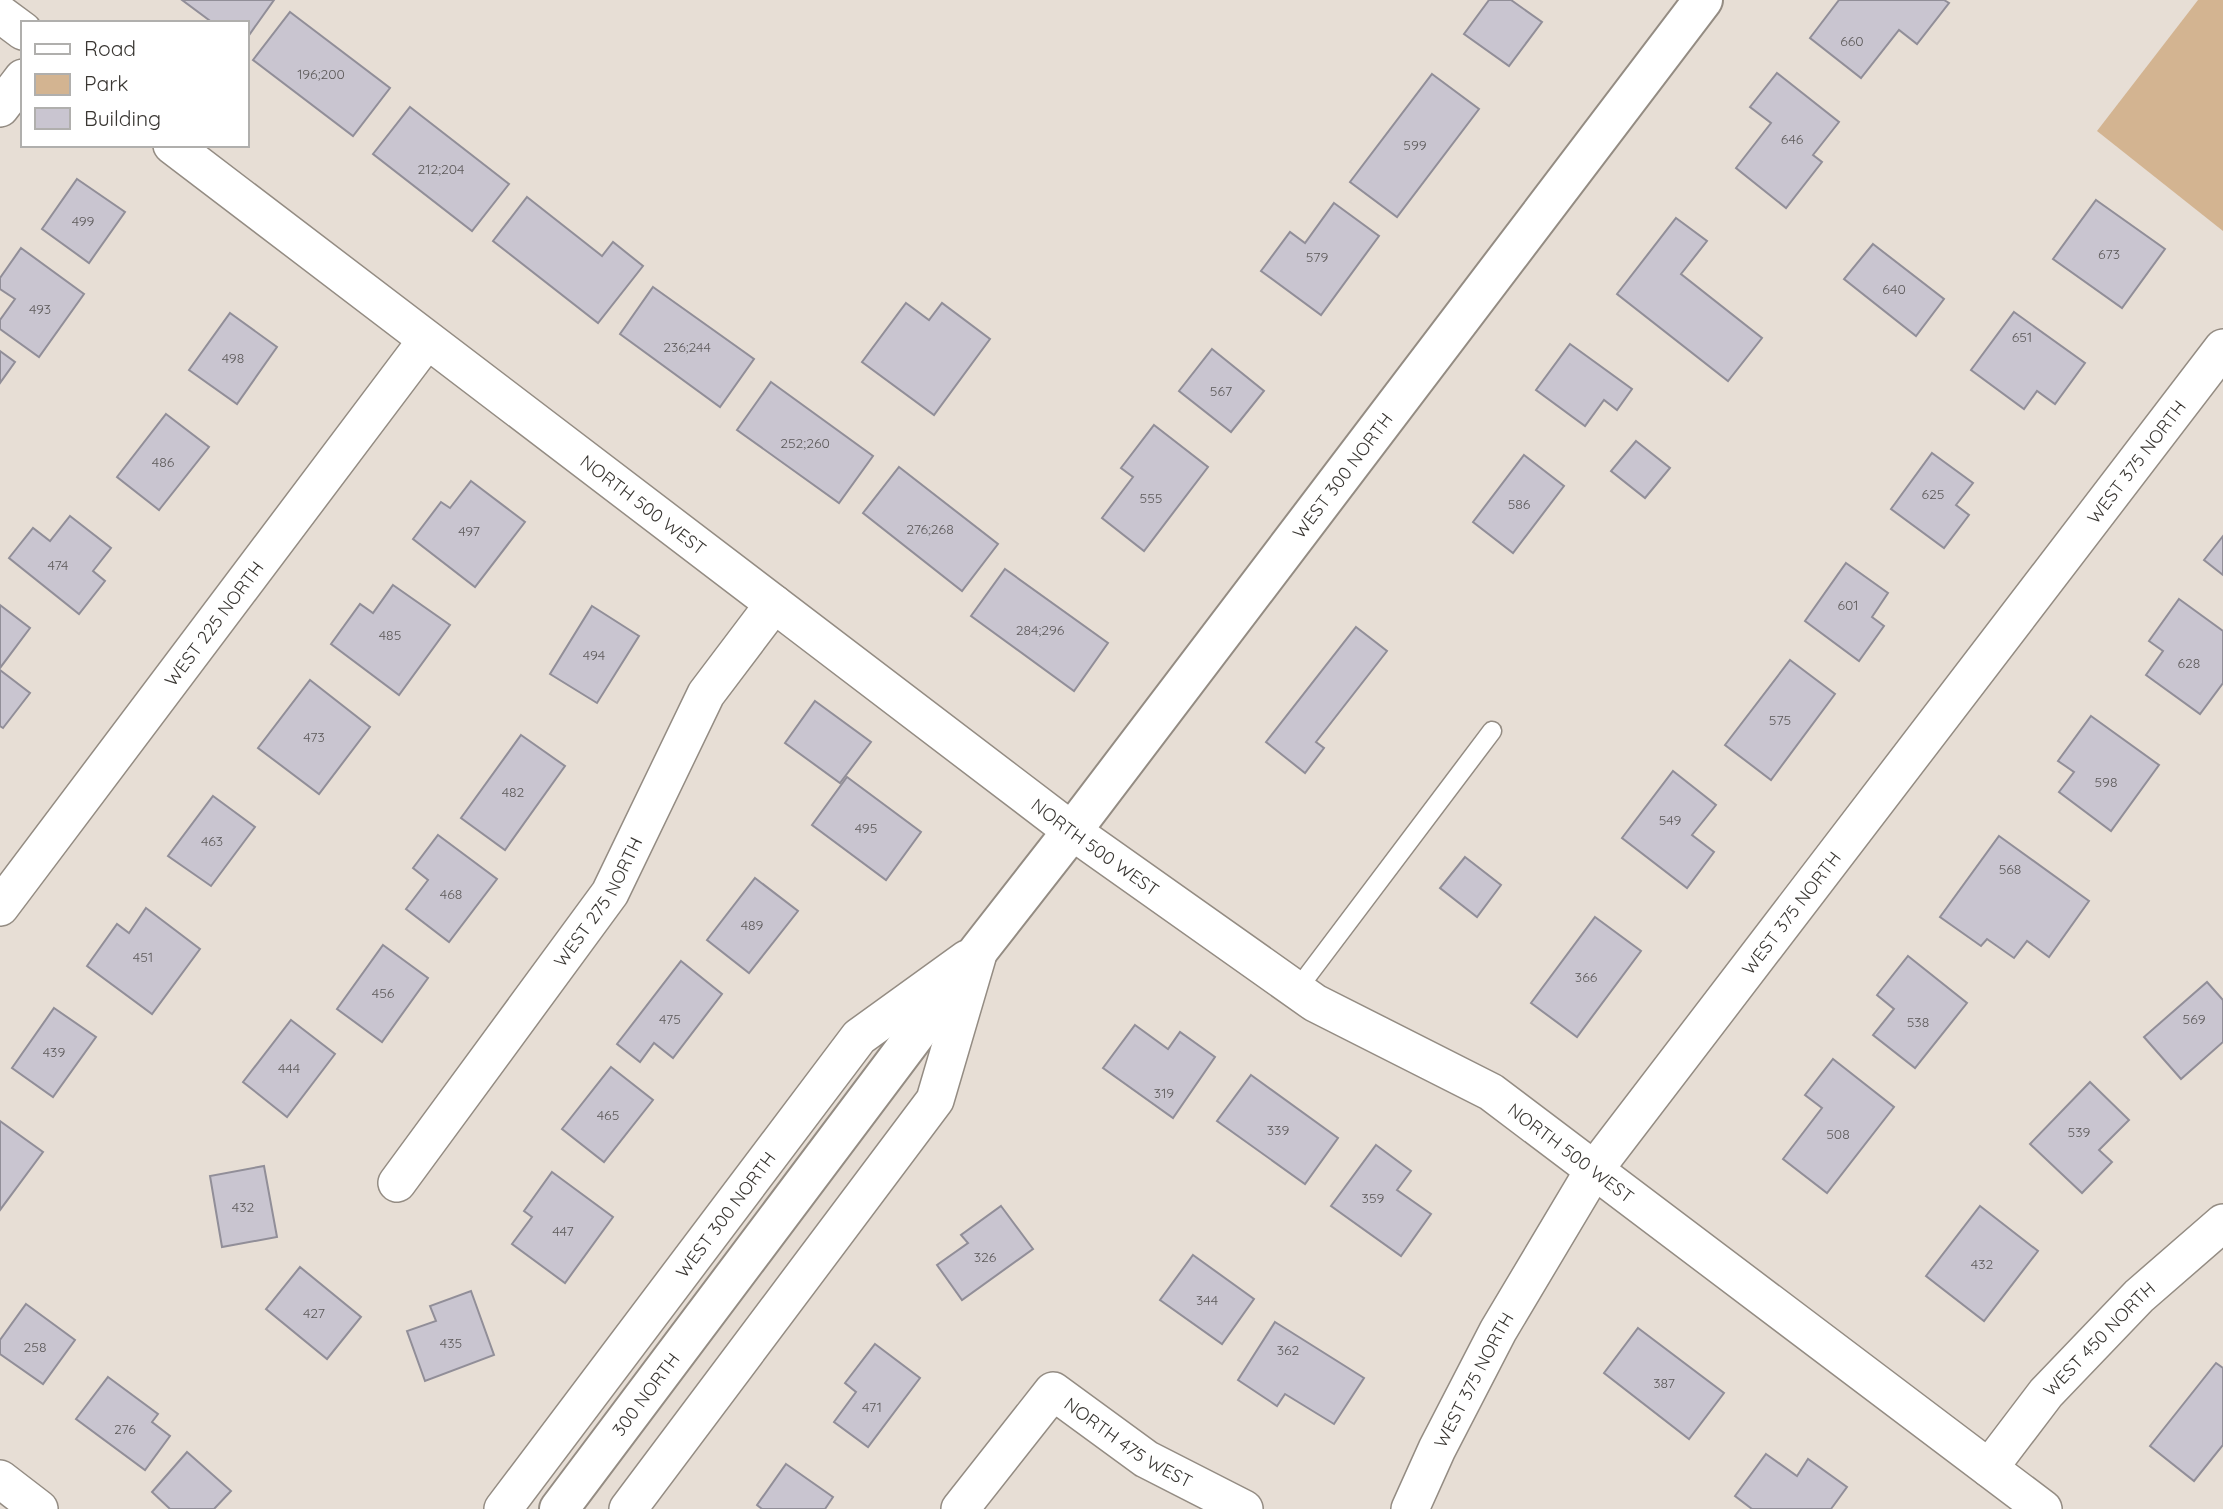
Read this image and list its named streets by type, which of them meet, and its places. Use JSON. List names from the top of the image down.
{
  "streets": {
    "main road": ["WEST 300 NORTH", "300 NORTH"],
    "street": [
      "WEST 375 NORTH",
      "NORTH 500 WEST",
      "WEST 225 NORTH",
      "WEST 275 NORTH",
      "WEST 450 NORTH",
      "NORTH 475 WEST"
    ]
  },
  "crossings": [
    ["WEST 375 NORTH", "NORTH 500 WEST"],
    ["WEST 300 NORTH", "NORTH 500 WEST"],
    ["WEST 300 NORTH", "300 NORTH"],
    ["NORTH 500 WEST", "WEST 225 NORTH"],
    ["NORTH 500 WEST", "WEST 275 NORTH"],
    ["NORTH 500 WEST", "WEST 450 NORTH"]
  ],
  "house_numbers": [
    "660",
    "196;200",
    "646",
    "599",
    "212;204",
    "499",
    "673",
    "579",
    "640",
    "493",
    "651",
    "236;244",
    "498",
    "567",
    "252;260",
    "486",
    "625",
    "555",
    "586",
    "276;268",
    "497",
    "474",
    "601",
    "284;296",
    "485",
    "494",
    "628",
    "575",
    "473",
    "598",
    "482",
    "549",
    "495",
    "463",
    "568",
    "468",
    "489",
    "451",
    "366",
    "456",
    "475",
    "569",
    "538",
    "439",
    "444",
    "319",
    "465",
    "339",
    "539",
    "508",
    "359",
    "432",
    "447",
    "326",
    "432",
    "344",
    "427",
    "435",
    "258",
    "362",
    "387",
    "471",
    "276"
  ],
  "legend": ["Road", "Park", "Building"]
}
